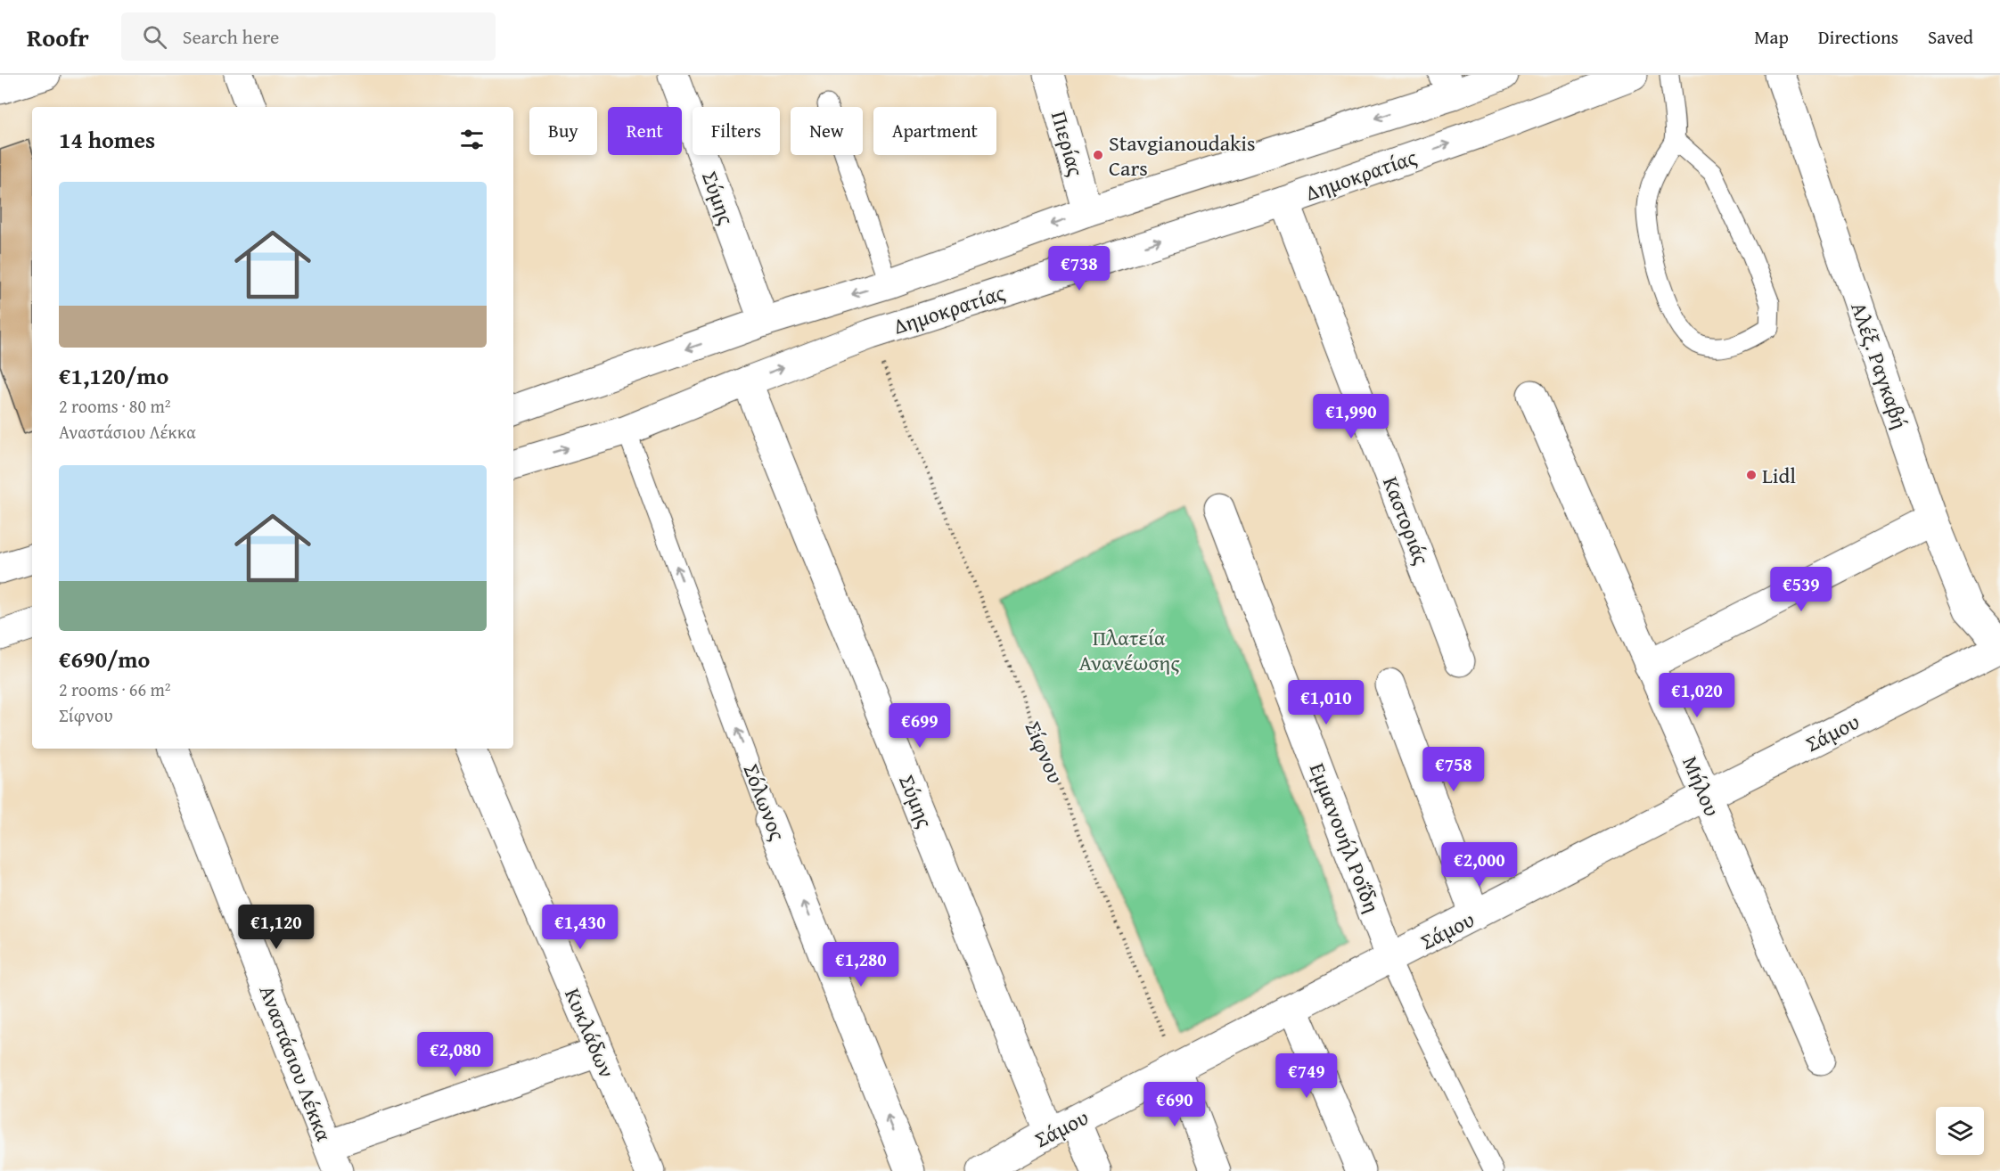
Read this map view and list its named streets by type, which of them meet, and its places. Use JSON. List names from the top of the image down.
{
  "streets": {
    "street": [
      "Πιερίας",
      "Δημοκρατίας",
      "Σύμης",
      "Αλέξ. Ραγκαβή",
      "Καστοριάς",
      "Σάμου",
      "Μήλου",
      "Σόλωνος",
      "Εμμανουήλ Ροΐδη",
      "Κυκλάδων",
      "Αναστάσιου Λέκκα"
    ],
    "path": ["Σίφνου"]
  },
  "crossings": [
    ["Πιερίας", "Δημοκρατίας"],
    ["Δημοκρατίας", "Σύμης"],
    ["Δημοκρατίας", "Καστοριάς"],
    ["Δημοκρατίας", "Σίφνου"],
    ["Δημοκρατίας", "Σόλωνος"],
    ["Σύμης", "Σάμου"],
    ["Αλέξ. Ραγκαβή", "Σάμου"],
    ["Σάμου", "Σίφνου"],
    ["Σάμου", "Μήλου"],
    ["Σάμου", "Εμμανουήλ Ροΐδη"]
  ],
  "one_way": ["Σόλωνος"],
  "parks": ["Πλατεία Ανανέωσης"],
  "places": ["Stavgianoudakis Cars", "Lidl"],
  "page": {
    "header": "Roofr",
    "search": "Search here",
    "nav": ["Map", "Directions", "Saved"],
    "chip": [
      "Buy",
      "Rent",
      "Filters",
      "New",
      "Apartment"
    ],
    "heading": "14 homes",
    "list": [
      {
        "name": "€1,120/mo",
        "note": "2 rooms · 80 m² · Αναστάσιου Λέκκα"
      },
      {
        "name": "€690/mo",
        "note": "2 rooms · 66 m² · Σίφνου"
      }
    ],
    "price": [
      "€738",
      "€1,990",
      "€539",
      "€1,020",
      "€1,010",
      "€699",
      "€758",
      "€2,000",
      "€1,120",
      "€1,430",
      "€1,280",
      "€2,080",
      "€749",
      "€690"
    ]
  }
}
